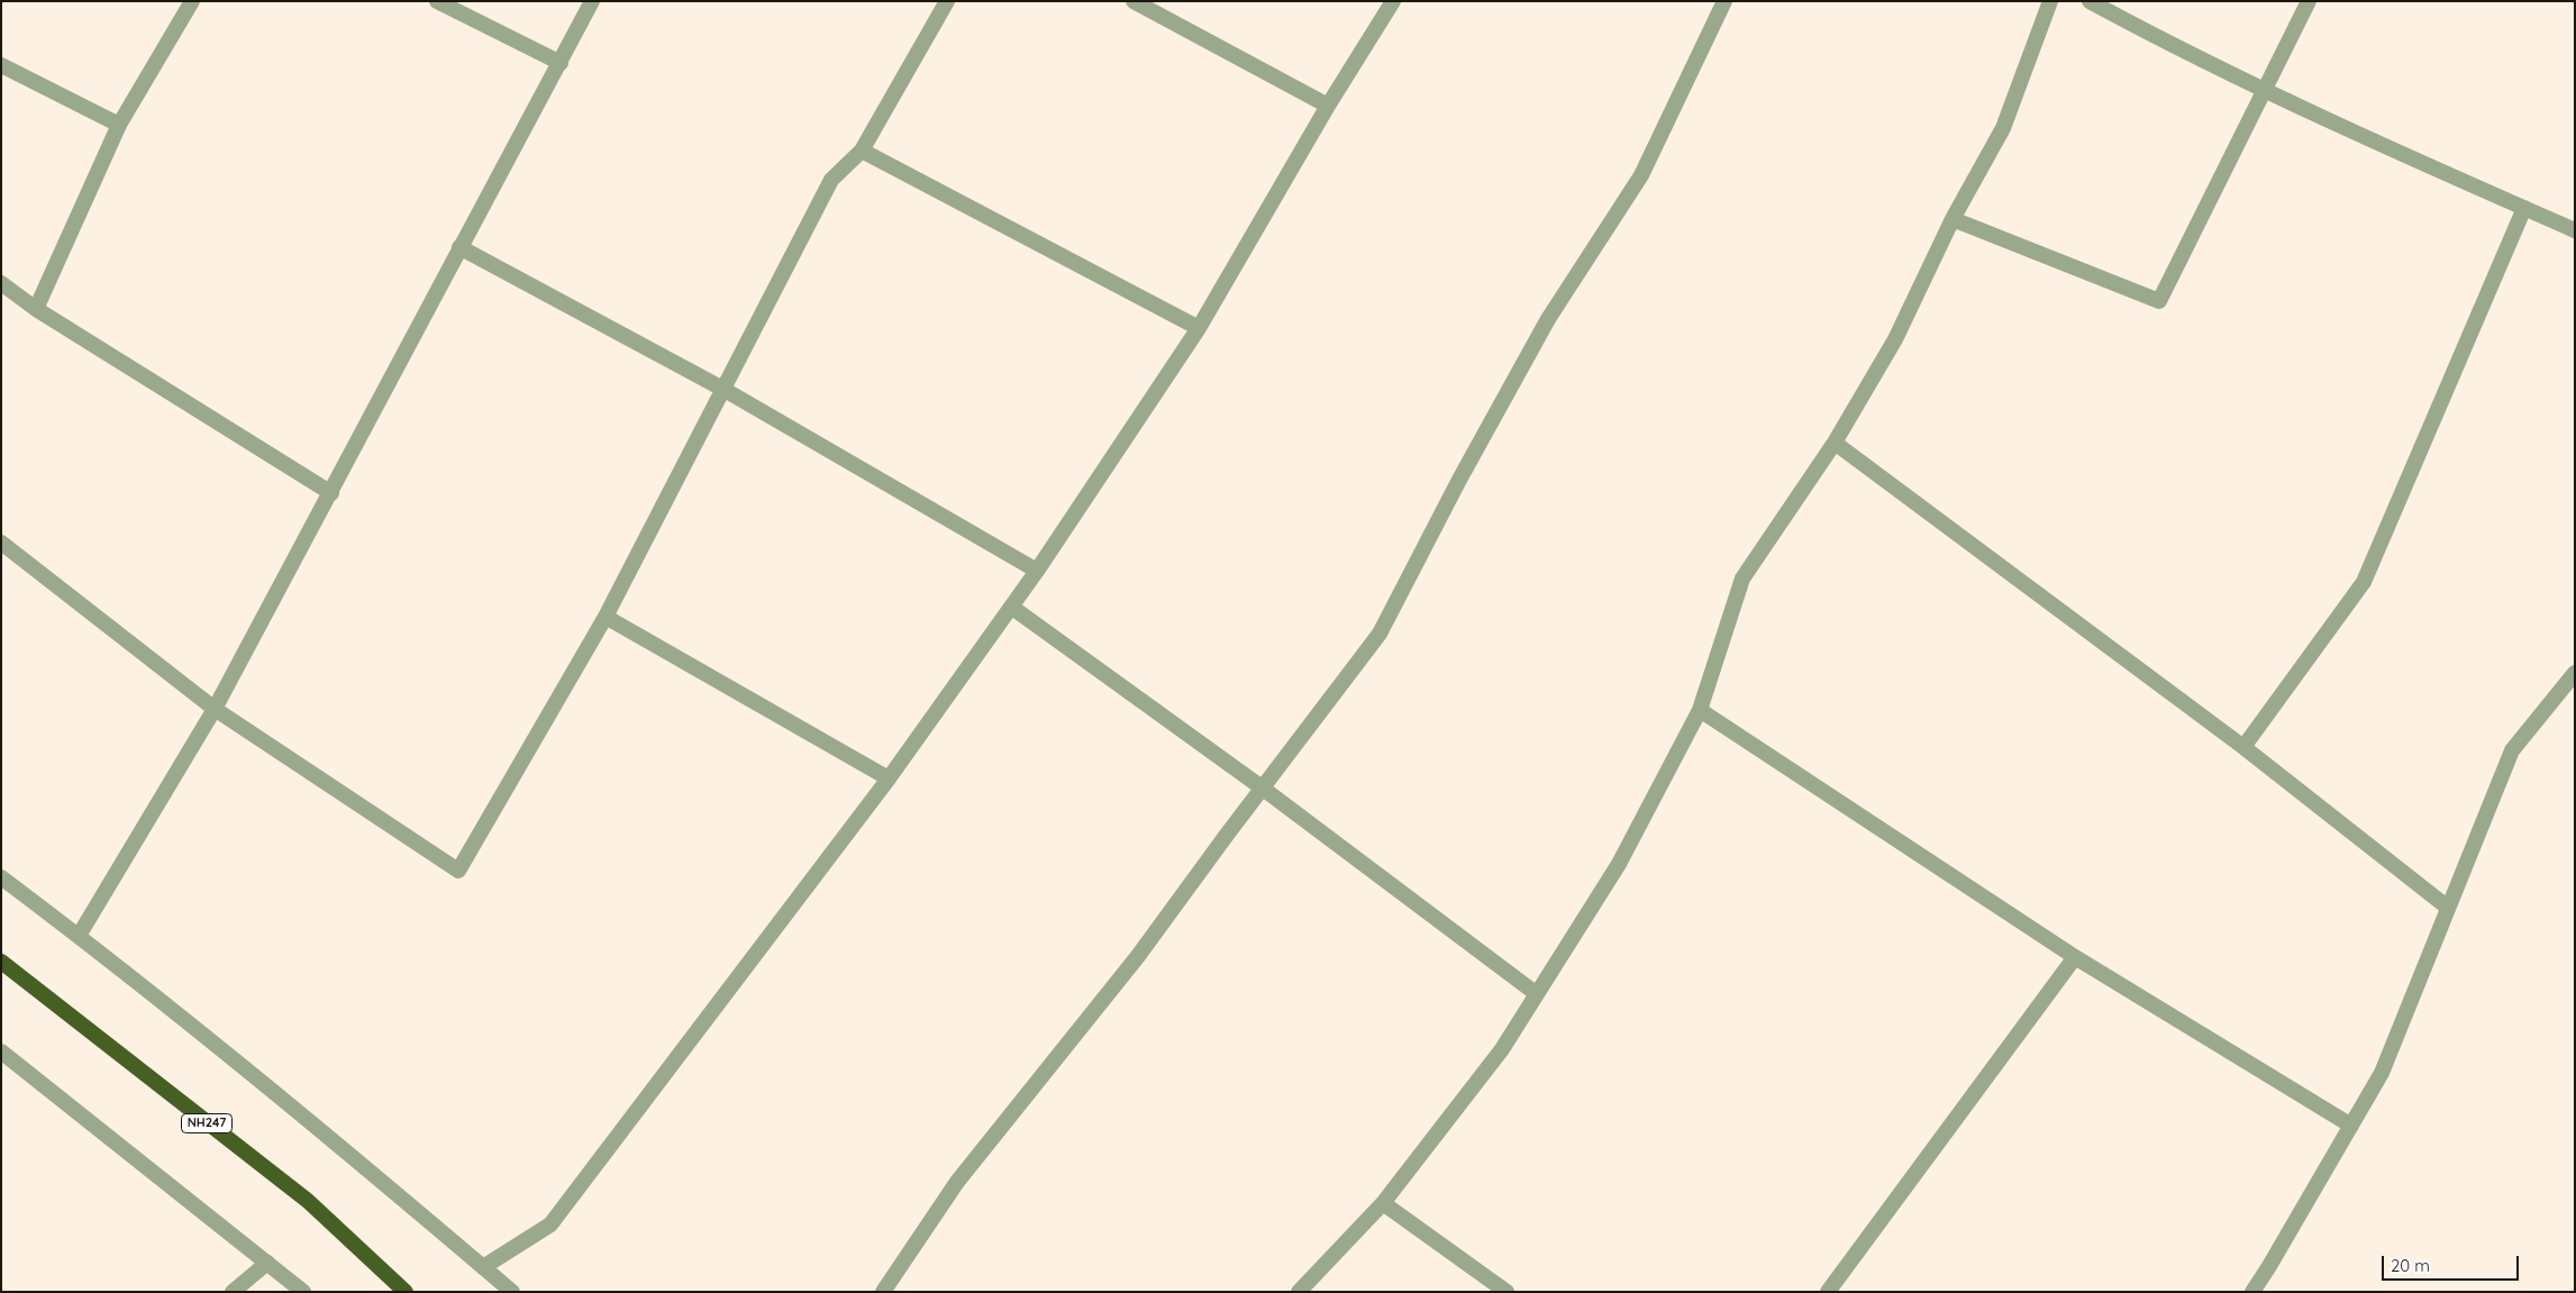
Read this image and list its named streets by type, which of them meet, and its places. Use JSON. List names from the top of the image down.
{
  "streets": {
    "highway": ["NH247"]
  },
  "scale_bar": "20 m"
}
